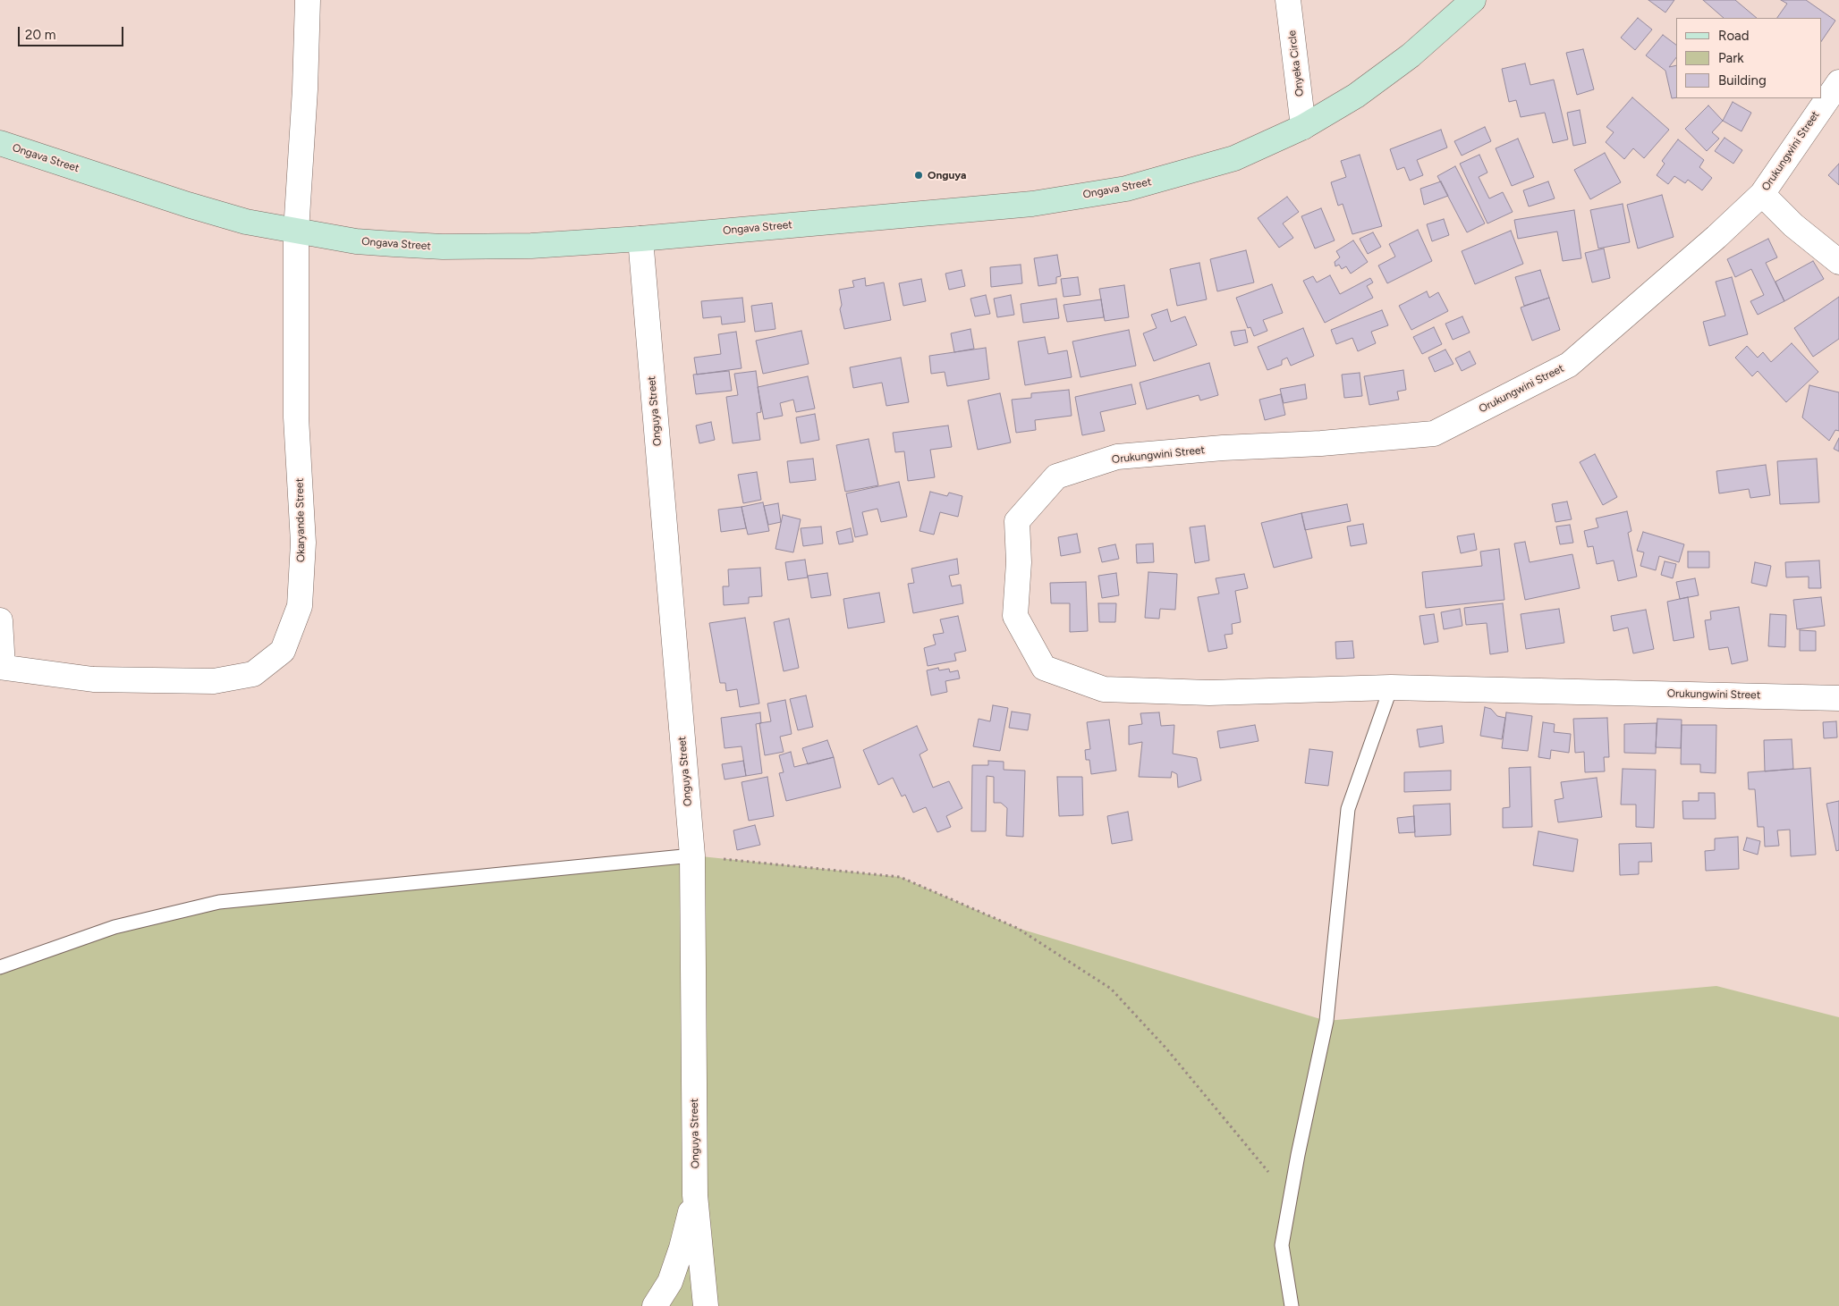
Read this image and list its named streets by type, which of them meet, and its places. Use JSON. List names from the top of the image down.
{
  "streets": {
    "street": [
      "Onyeka Circle",
      "Orukungwini Street",
      "Ongava Street",
      "Onguya Street",
      "Okaryande Street"
    ]
  },
  "crossings": [
    ["Onyeka Circle", "Ongava Street"],
    ["Ongava Street", "Onguya Street"],
    ["Ongava Street", "Okaryande Street"]
  ],
  "places": ["Onguya"],
  "legend": ["Road", "Park", "Building"],
  "scale_bar": "20 m"
}
